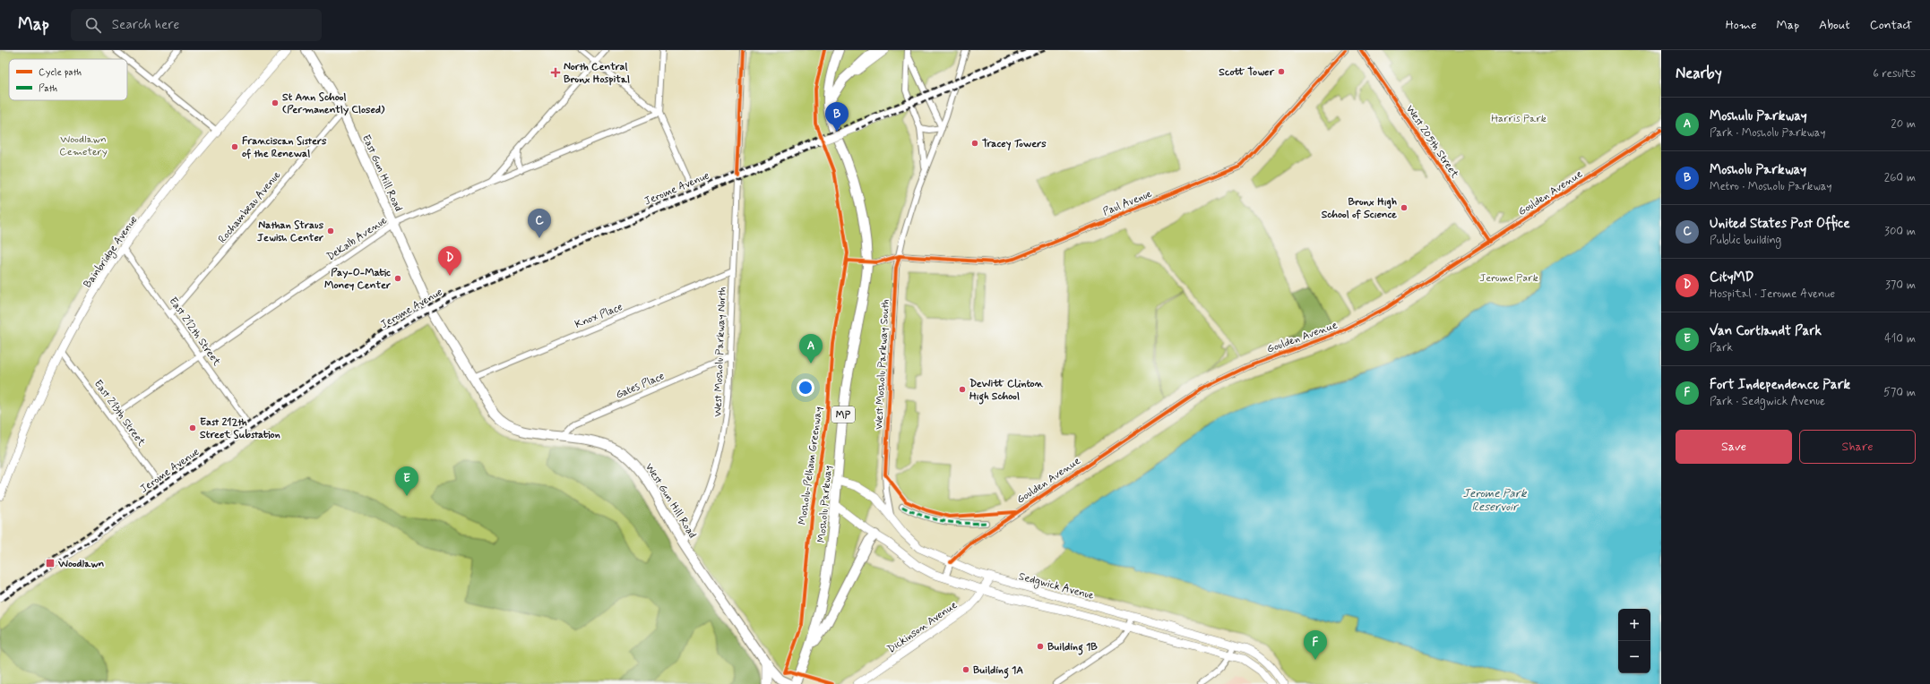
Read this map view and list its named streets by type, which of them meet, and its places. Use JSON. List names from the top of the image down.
{
  "streets": {
    "main road": [
      "East Gun Hill Road",
      "Jerome Avenue",
      "Bainbridge Avenue",
      "MP",
      "West Gun Hill Road",
      "Mosholu Parkway",
      "Sedgwick Avenue",
      "Dickinson Avenue"
    ],
    "street": [
      "West 205th Street",
      "Goulden Avenue",
      "Paul Avenue",
      "Rochambeau Avenue",
      "DeKalb Avenue",
      "Knox Place",
      "East 212th Street",
      "West Mosholu Parkway North",
      "West Mosholu Parkway South",
      "Gates Place",
      "East 213th Street"
    ],
    "cycle path": ["Mosholu-Pelham Greenway"]
  },
  "crossings": [
    ["West 205th Street", "Goulden Avenue"],
    ["East Gun Hill Road", "Jerome Avenue"],
    ["East Gun Hill Road", "Rochambeau Avenue"],
    ["East Gun Hill Road", "DeKalb Avenue"],
    ["East Gun Hill Road", "West Gun Hill Road"],
    ["Jerome Avenue", "East 212th Street"],
    ["Jerome Avenue", "West Mosholu Parkway North"],
    ["Jerome Avenue", "West Mosholu Parkway South"],
    ["Jerome Avenue", "East 213th Street"],
    ["Jerome Avenue", "West Gun Hill Road"],
    ["Goulden Avenue", "Sedgwick Avenue"],
    ["Paul Avenue", "West Mosholu Parkway South"],
    ["Paul Avenue", "Mosholu Parkway"],
    ["Rochambeau Avenue", "East 212th Street"],
    ["DeKalb Avenue", "East 212th Street"],
    ["DeKalb Avenue", "East 213th Street"],
    ["Bainbridge Avenue", "East 212th Street"],
    ["Bainbridge Avenue", "East 213th Street"],
    ["Knox Place", "West Mosholu Parkway North"],
    ["Knox Place", "West Gun Hill Road"],
    ["West Mosholu Parkway North", "Gates Place"],
    ["West Mosholu Parkway North", "West Gun Hill Road"],
    ["West Mosholu Parkway South", "Sedgwick Avenue"],
    ["Gates Place", "West Gun Hill Road"],
    ["Mosholu Parkway", "Sedgwick Avenue"],
    ["Sedgwick Avenue", "Dickinson Avenue"]
  ],
  "water": ["Jerome Park Reservoir"],
  "parks": ["Harris Park", "Woodlawn Cemetery", "Jerome Park"],
  "places": {
    "other": [
      "Scott Tower",
      "St Ann School (Permanently Closed)",
      "Tracey Towers",
      "Franciscan Sisters of the Renewal",
      "Bronx High School of Science",
      "Nathan Straus Jewish Center",
      "Pay-O-Matic Money Center",
      "DeWitt Clinton High School",
      "East 212th Street Substation",
      "Building 1B",
      "Building 1A"
    ],
    "health": ["North Central Bronx Hospital"],
    "transit": ["Woodlawn"]
  },
  "legend": ["Cycle path", "Path"],
  "page": {
    "header": "Map",
    "search": "Search here",
    "nav": [
      "Home",
      "Map",
      "About",
      "Contact"
    ],
    "heading": ["Nearby", "6 results"],
    "list": [
      {
        "mark": "A",
        "name": "Moshulu Parkway",
        "note": "Park · Mosholu Parkway",
        "value": "20 m"
      },
      {
        "mark": "B",
        "name": "Mosholu Parkway",
        "note": "Metro · Mosholu Parkway",
        "value": "260 m"
      },
      {
        "mark": "C",
        "name": "United States Post Office",
        "note": "Public building",
        "value": "300 m"
      },
      {
        "mark": "D",
        "name": "CityMD",
        "note": "Hospital · Jerome Avenue",
        "value": "370 m"
      },
      {
        "mark": "E",
        "name": "Van Cortlandt Park",
        "note": "Park",
        "value": "410 m"
      },
      {
        "mark": "F",
        "name": "Fort Independence Park",
        "note": "Park · Sedgwick Avenue",
        "value": "570 m"
      }
    ],
    "pins": [
      "B",
      "C",
      "D",
      "A",
      "E",
      "F"
    ],
    "buttons": ["Save", "Share"],
    "map_buttons": ["+", "−"]
  }
}
